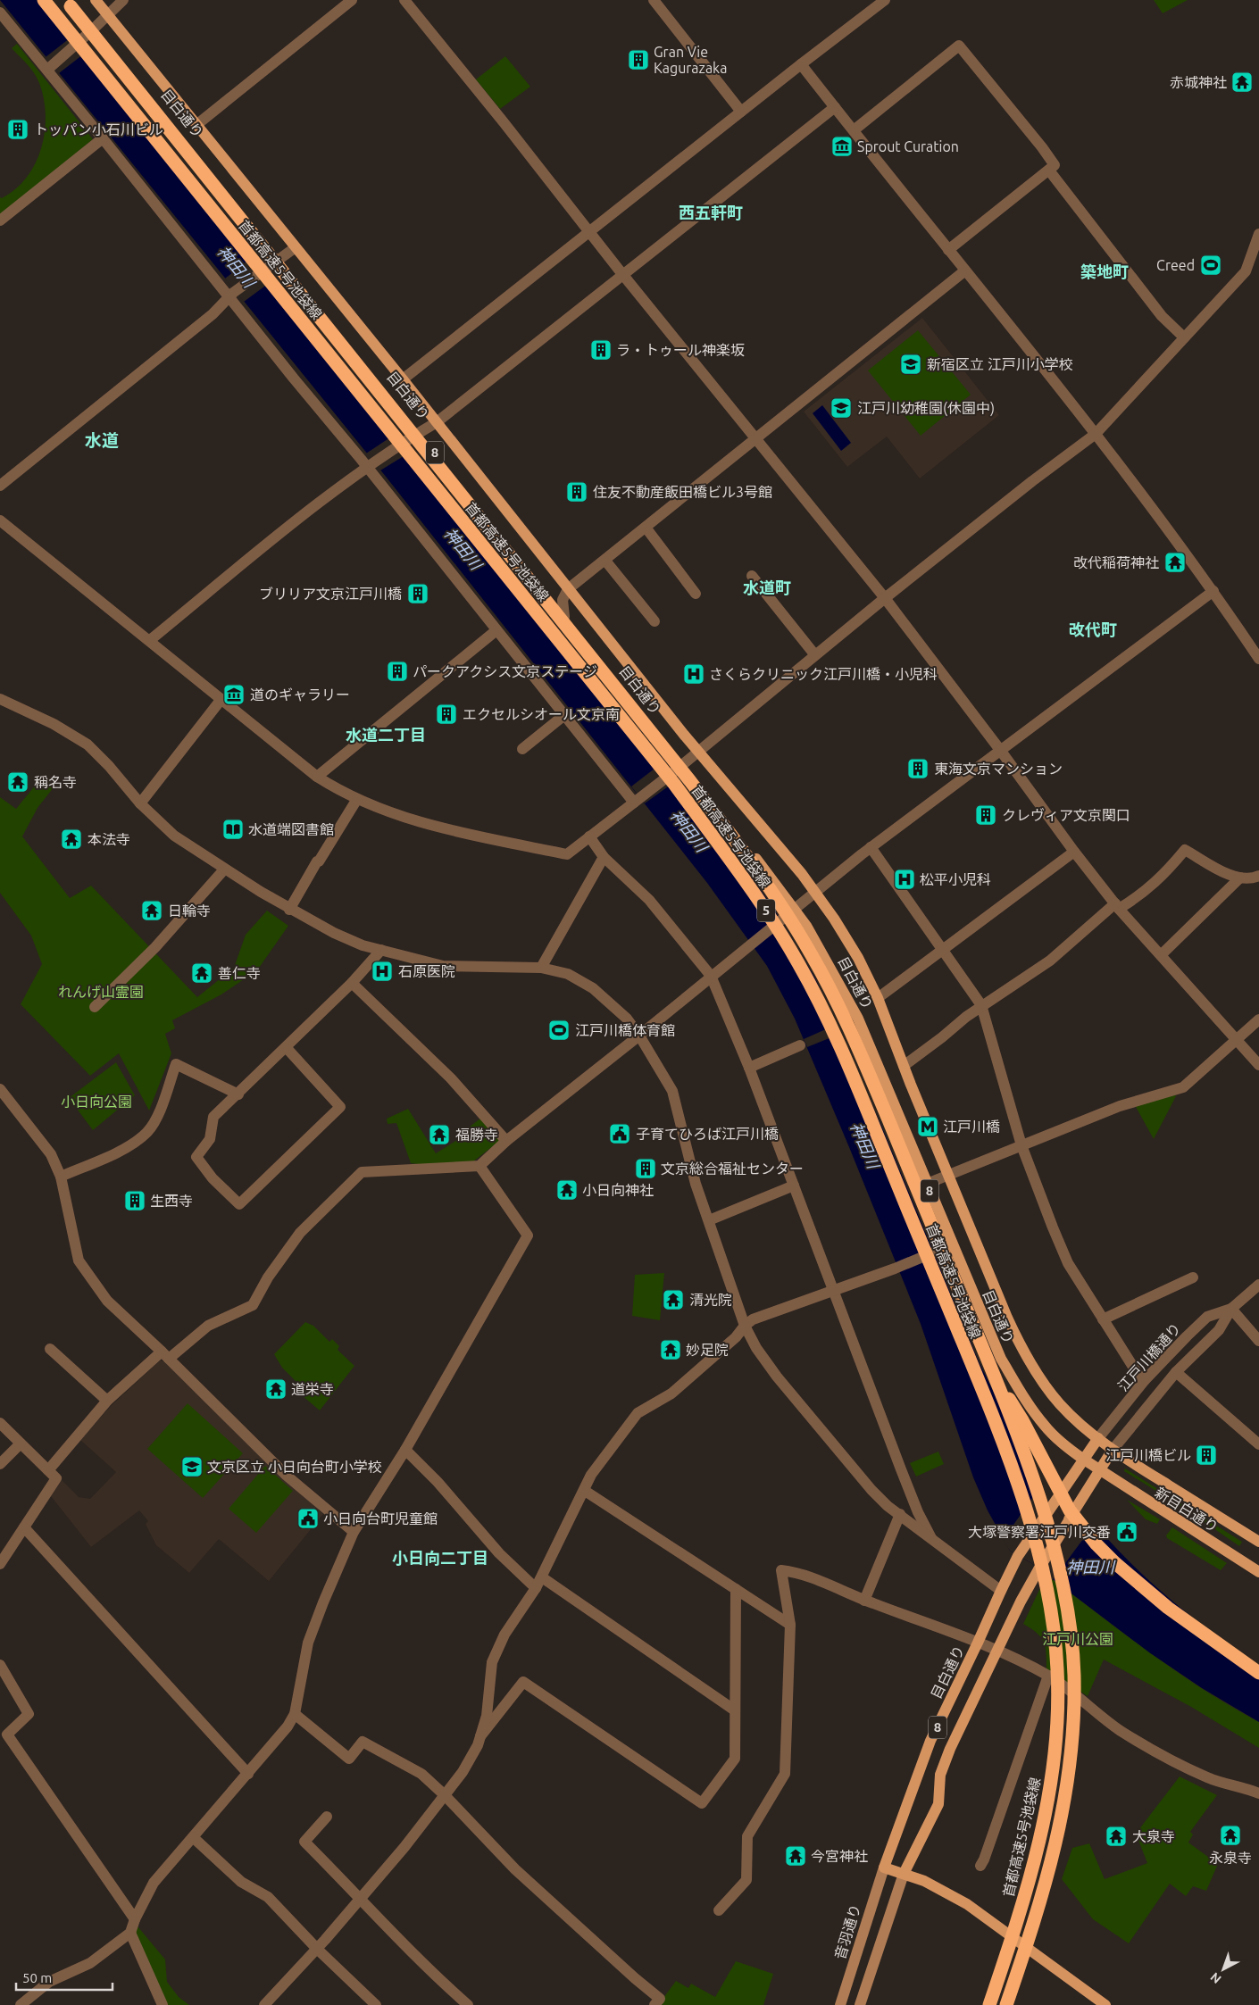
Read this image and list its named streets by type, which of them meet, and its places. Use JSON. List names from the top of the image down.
{
  "streets": {
    "highway": ["首都高速5号池袋線", "5"],
    "main road": [
      "目白通り",
      "8",
      "新目白通り",
      "音羽通り"
    ],
    "street": ["江戸川橋通り"]
  },
  "crossings": [
    ["目白通り", "首都高速5号池袋線"],
    ["目白通り", "8"],
    ["目白通り", "江戸川橋通り"],
    ["目白通り", "新目白通り"],
    ["目白通り", "音羽通り"],
    ["8", "江戸川橋通り"],
    ["8", "新目白通り"],
    ["江戸川橋通り", "新目白通り"]
  ],
  "districts": [
    "西五軒町",
    "築地町",
    "水道",
    "水道町",
    "改代町",
    "水道二丁目",
    "小日向二丁目"
  ],
  "water": ["神田川"],
  "parks": ["れんげ山霊園", "小日向公園", "江戸川公園"],
  "places": {
    "building": [
      "Gran Vie Kagurazaka",
      "トッパン小石川ビル",
      "ラ・トゥール神楽坂",
      "住友不動産飯田橋ビル3号館",
      "ブリリア文京江戸川橋",
      "パークアクシス文京ステージ",
      "エクセルシオール文京南",
      "東海文京マンション",
      "クレヴィア文京関口",
      "文京総合福祉センター",
      "生西寺",
      "江戸川橋ビル"
    ],
    "temple": [
      "赤城神社",
      "改代稲荷神社",
      "稱名寺",
      "本法寺",
      "日輪寺",
      "善仁寺",
      "福勝寺",
      "小日向神社",
      "清光院",
      "妙足院",
      "道栄寺",
      "永泉寺",
      "大泉寺",
      "今宮神社"
    ],
    "museum": ["Sprout Curation", "道のギャラリー"],
    "sports": ["Creed", "江戸川橋体育館"],
    "school or university": ["新宿区立 江戸川小学校", "江戸川幼稚園(休園中)", "文京区立 小日向台町小学校"],
    "hospital": ["さくらクリニック江戸川橋・小児科", "松平小児科", "石原医院"],
    "library": ["水道端図書館"],
    "metro station": ["江戸川橋"],
    "public building": ["子育てひろば江戸川橋", "小日向台町児童館", "大塚警察署江戸川交番"]
  },
  "scale_bar": "50 m",
  "north": "bottom left"
}
